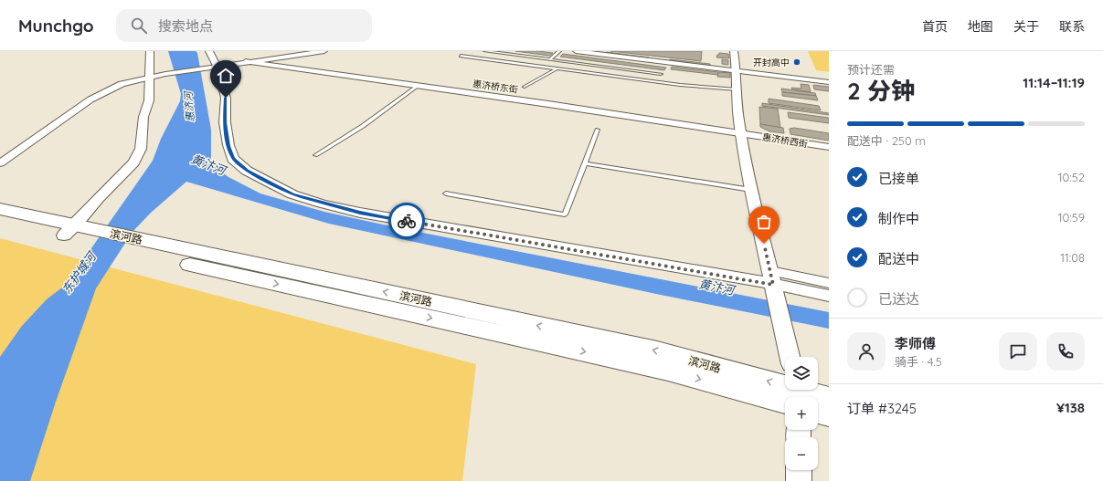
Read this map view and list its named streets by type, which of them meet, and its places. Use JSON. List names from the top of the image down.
{
  "streets": {
    "main road": ["滨河路"],
    "street": ["惠济桥东街", "惠济桥西街"]
  },
  "crossings": [
    ["惠济桥东街", "惠济桥西街"]
  ],
  "water": ["惠济河", "黄汴河", "东护城河"],
  "places": ["开封高中"],
  "page": {
    "header": "Munchgo",
    "search": "搜索地点",
    "nav": [
      "首页",
      "地图",
      "关于",
      "联系"
    ],
    "heading": ["2 分钟", "预计还需", "11:14–11:19"],
    "panel": [
      "李师傅",
      "骑手 · 4.5",
      "订单 #3245",
      "¥138"
    ],
    "bar": "配送中 · 250 m",
    "list": [
      ["已接单", "10:52"],
      ["制作中", "10:59"],
      ["配送中", "11:08"],
      "已送达"
    ],
    "map_buttons": ["+", "−"]
  }
}
